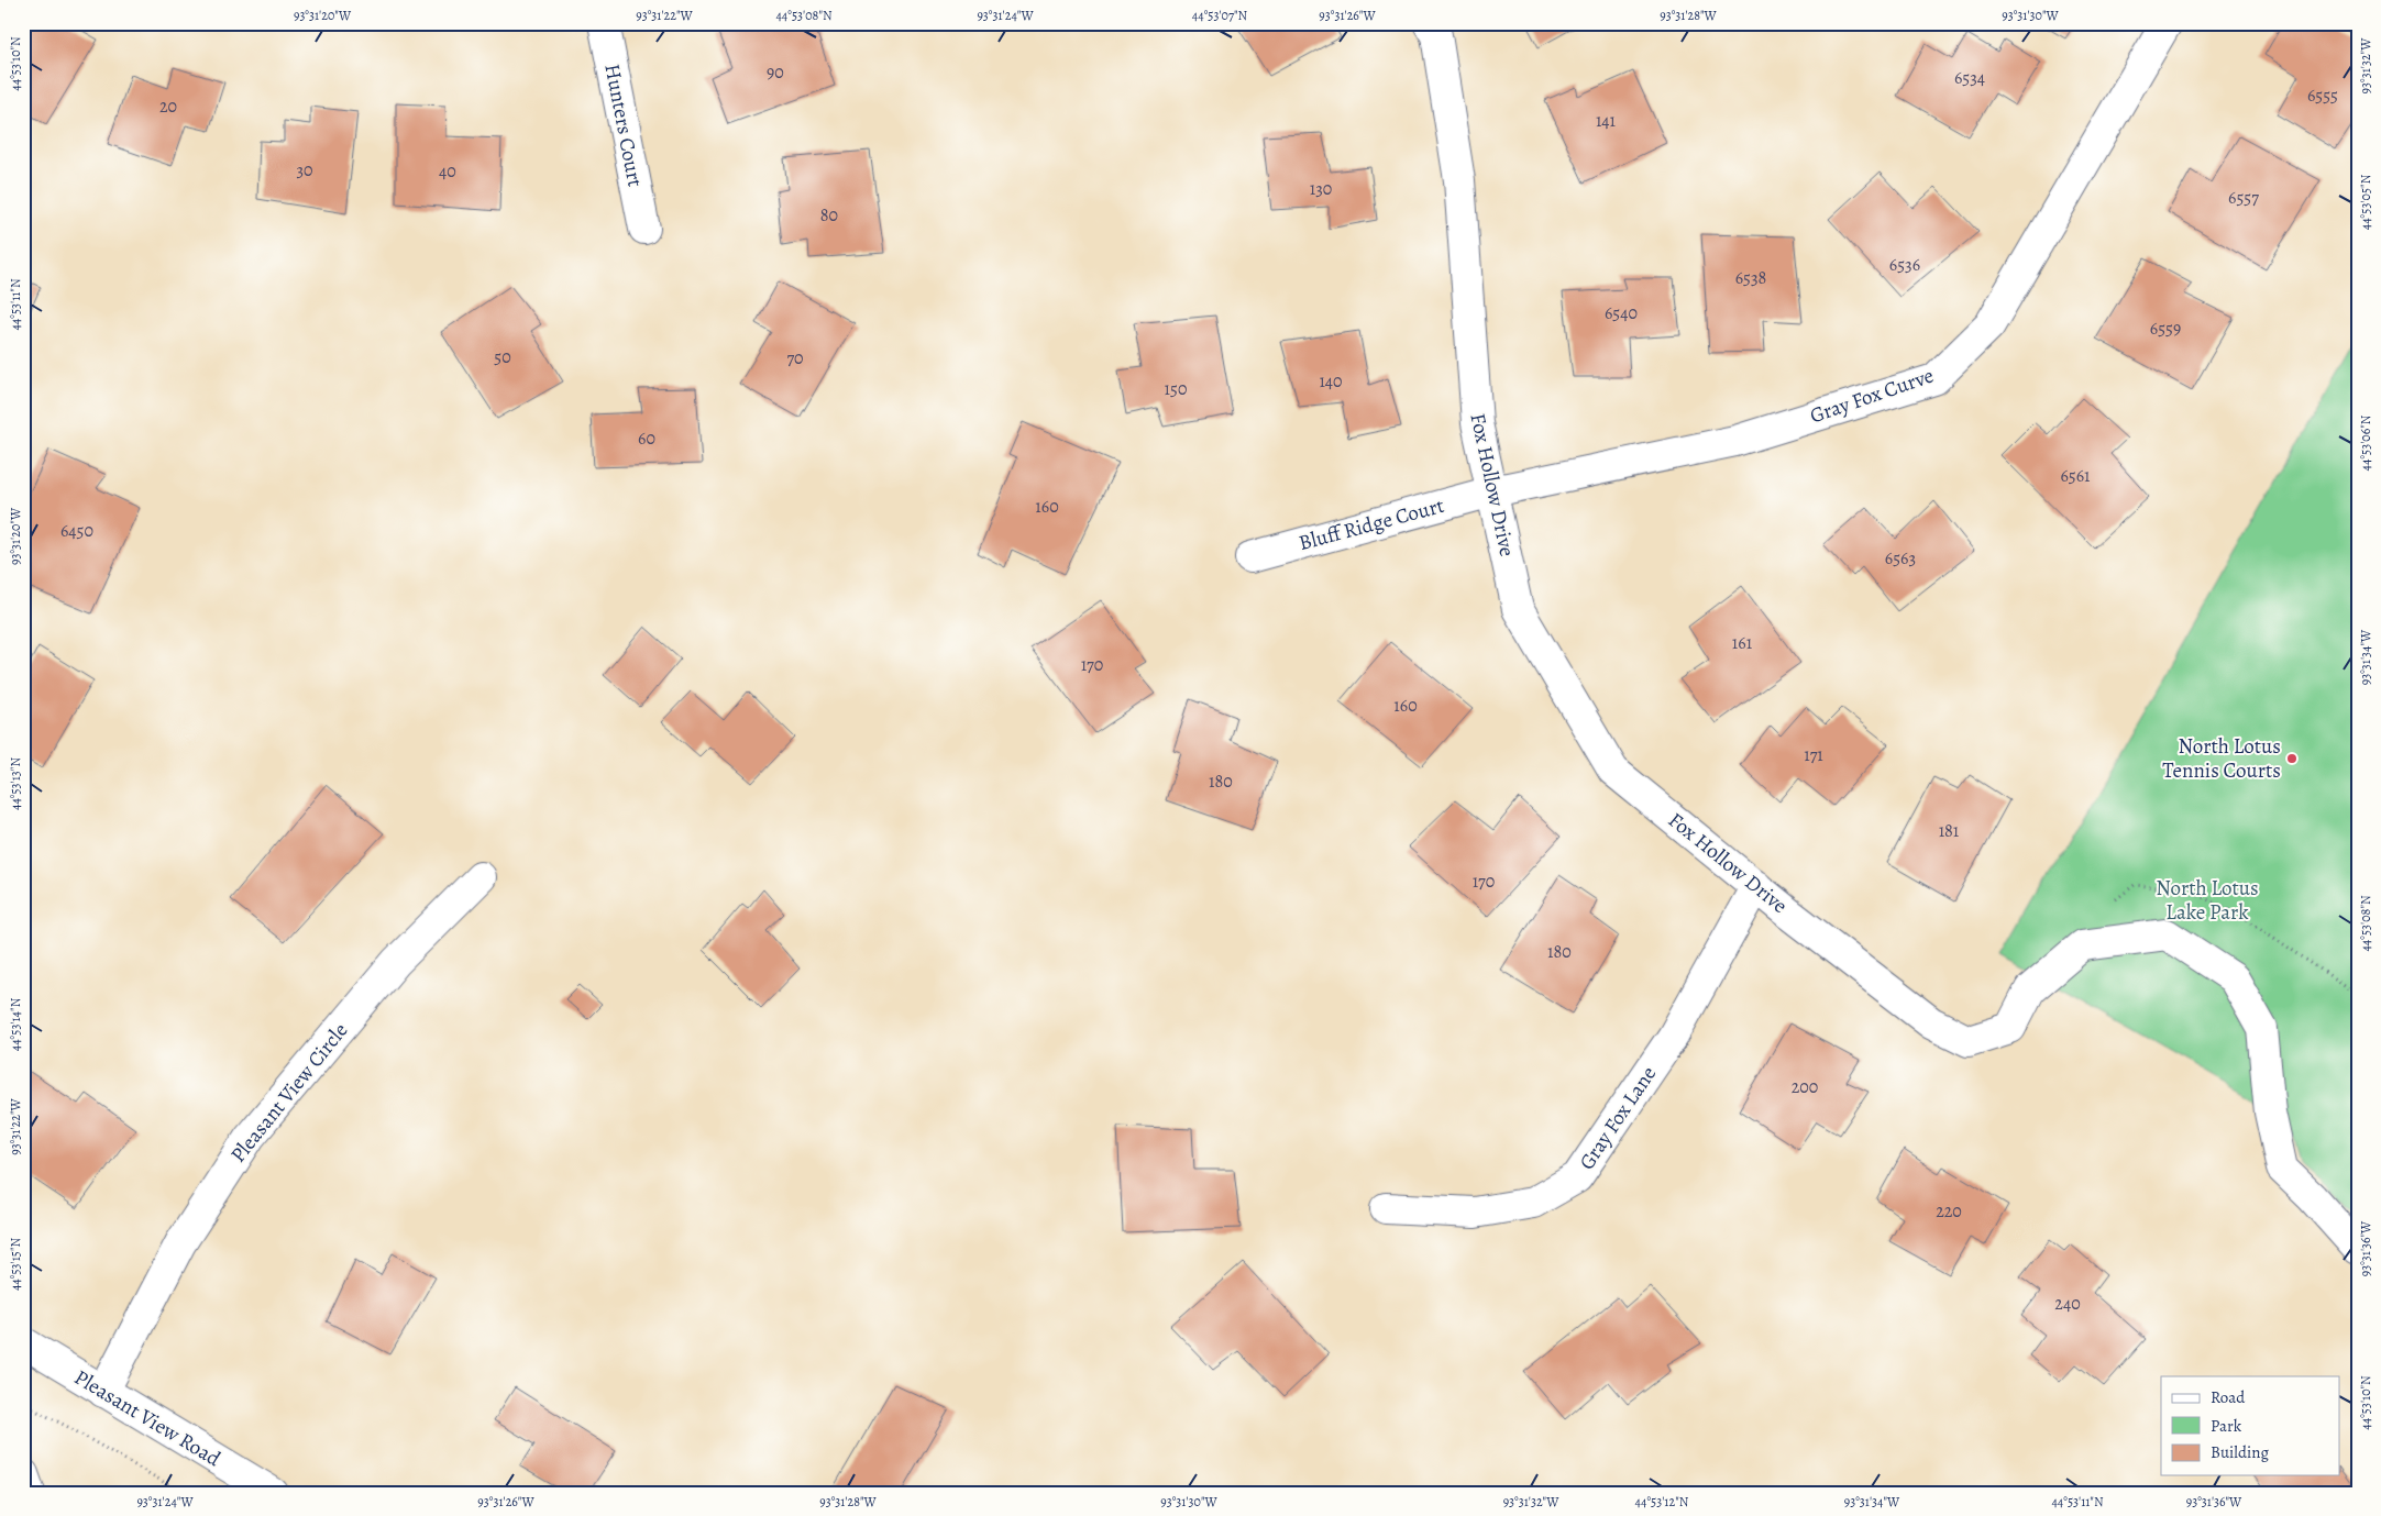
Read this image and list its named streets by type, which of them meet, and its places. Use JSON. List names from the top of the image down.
{
  "streets": {
    "street": [
      "Hunters Court",
      "Gray Fox Curve",
      "Fox Hollow Drive",
      "Bluff Ridge Court",
      "Pleasant View Circle",
      "Gray Fox Lane",
      "Pleasant View Road"
    ]
  },
  "crossings": [
    ["Gray Fox Curve", "Fox Hollow Drive"],
    ["Gray Fox Curve", "Bluff Ridge Court"],
    ["Fox Hollow Drive", "Bluff Ridge Court"],
    ["Fox Hollow Drive", "Gray Fox Lane"],
    ["Pleasant View Circle", "Pleasant View Road"]
  ],
  "parks": ["North Lotus Lake Park"],
  "places": ["North Lotus Tennis Courts"],
  "house_numbers": [
    "90",
    "6534",
    "6555",
    "20",
    "141",
    "30",
    "40",
    "130",
    "6557",
    "80",
    "6536",
    "6538",
    "6540",
    "6559",
    "50",
    "70",
    "140",
    "150",
    "60",
    "6561",
    "160",
    "6450",
    "6563",
    "161",
    "170",
    "160",
    "171",
    "180",
    "181",
    "170",
    "180",
    "200",
    "220",
    "240"
  ],
  "legend": ["Road", "Park", "Building"],
  "coordinates": [
    "93°31'20\"W",
    "93°31'22\"W",
    "44°53'08\"N",
    "93°31'24\"W",
    "44°53'07\"N",
    "93°31'26\"W",
    "93°31'28\"W",
    "93°31'30\"W",
    "44°53'10\"N",
    "93°31'32\"W",
    "44°53'05\"N",
    "44°53'11\"N",
    "44°53'06\"N",
    "93°31'34\"W",
    "44°53'13\"N",
    "44°53'14\"N",
    "93°31'36\"W",
    "44°53'15\"N",
    "44°53'12\"N"
  ]
}
